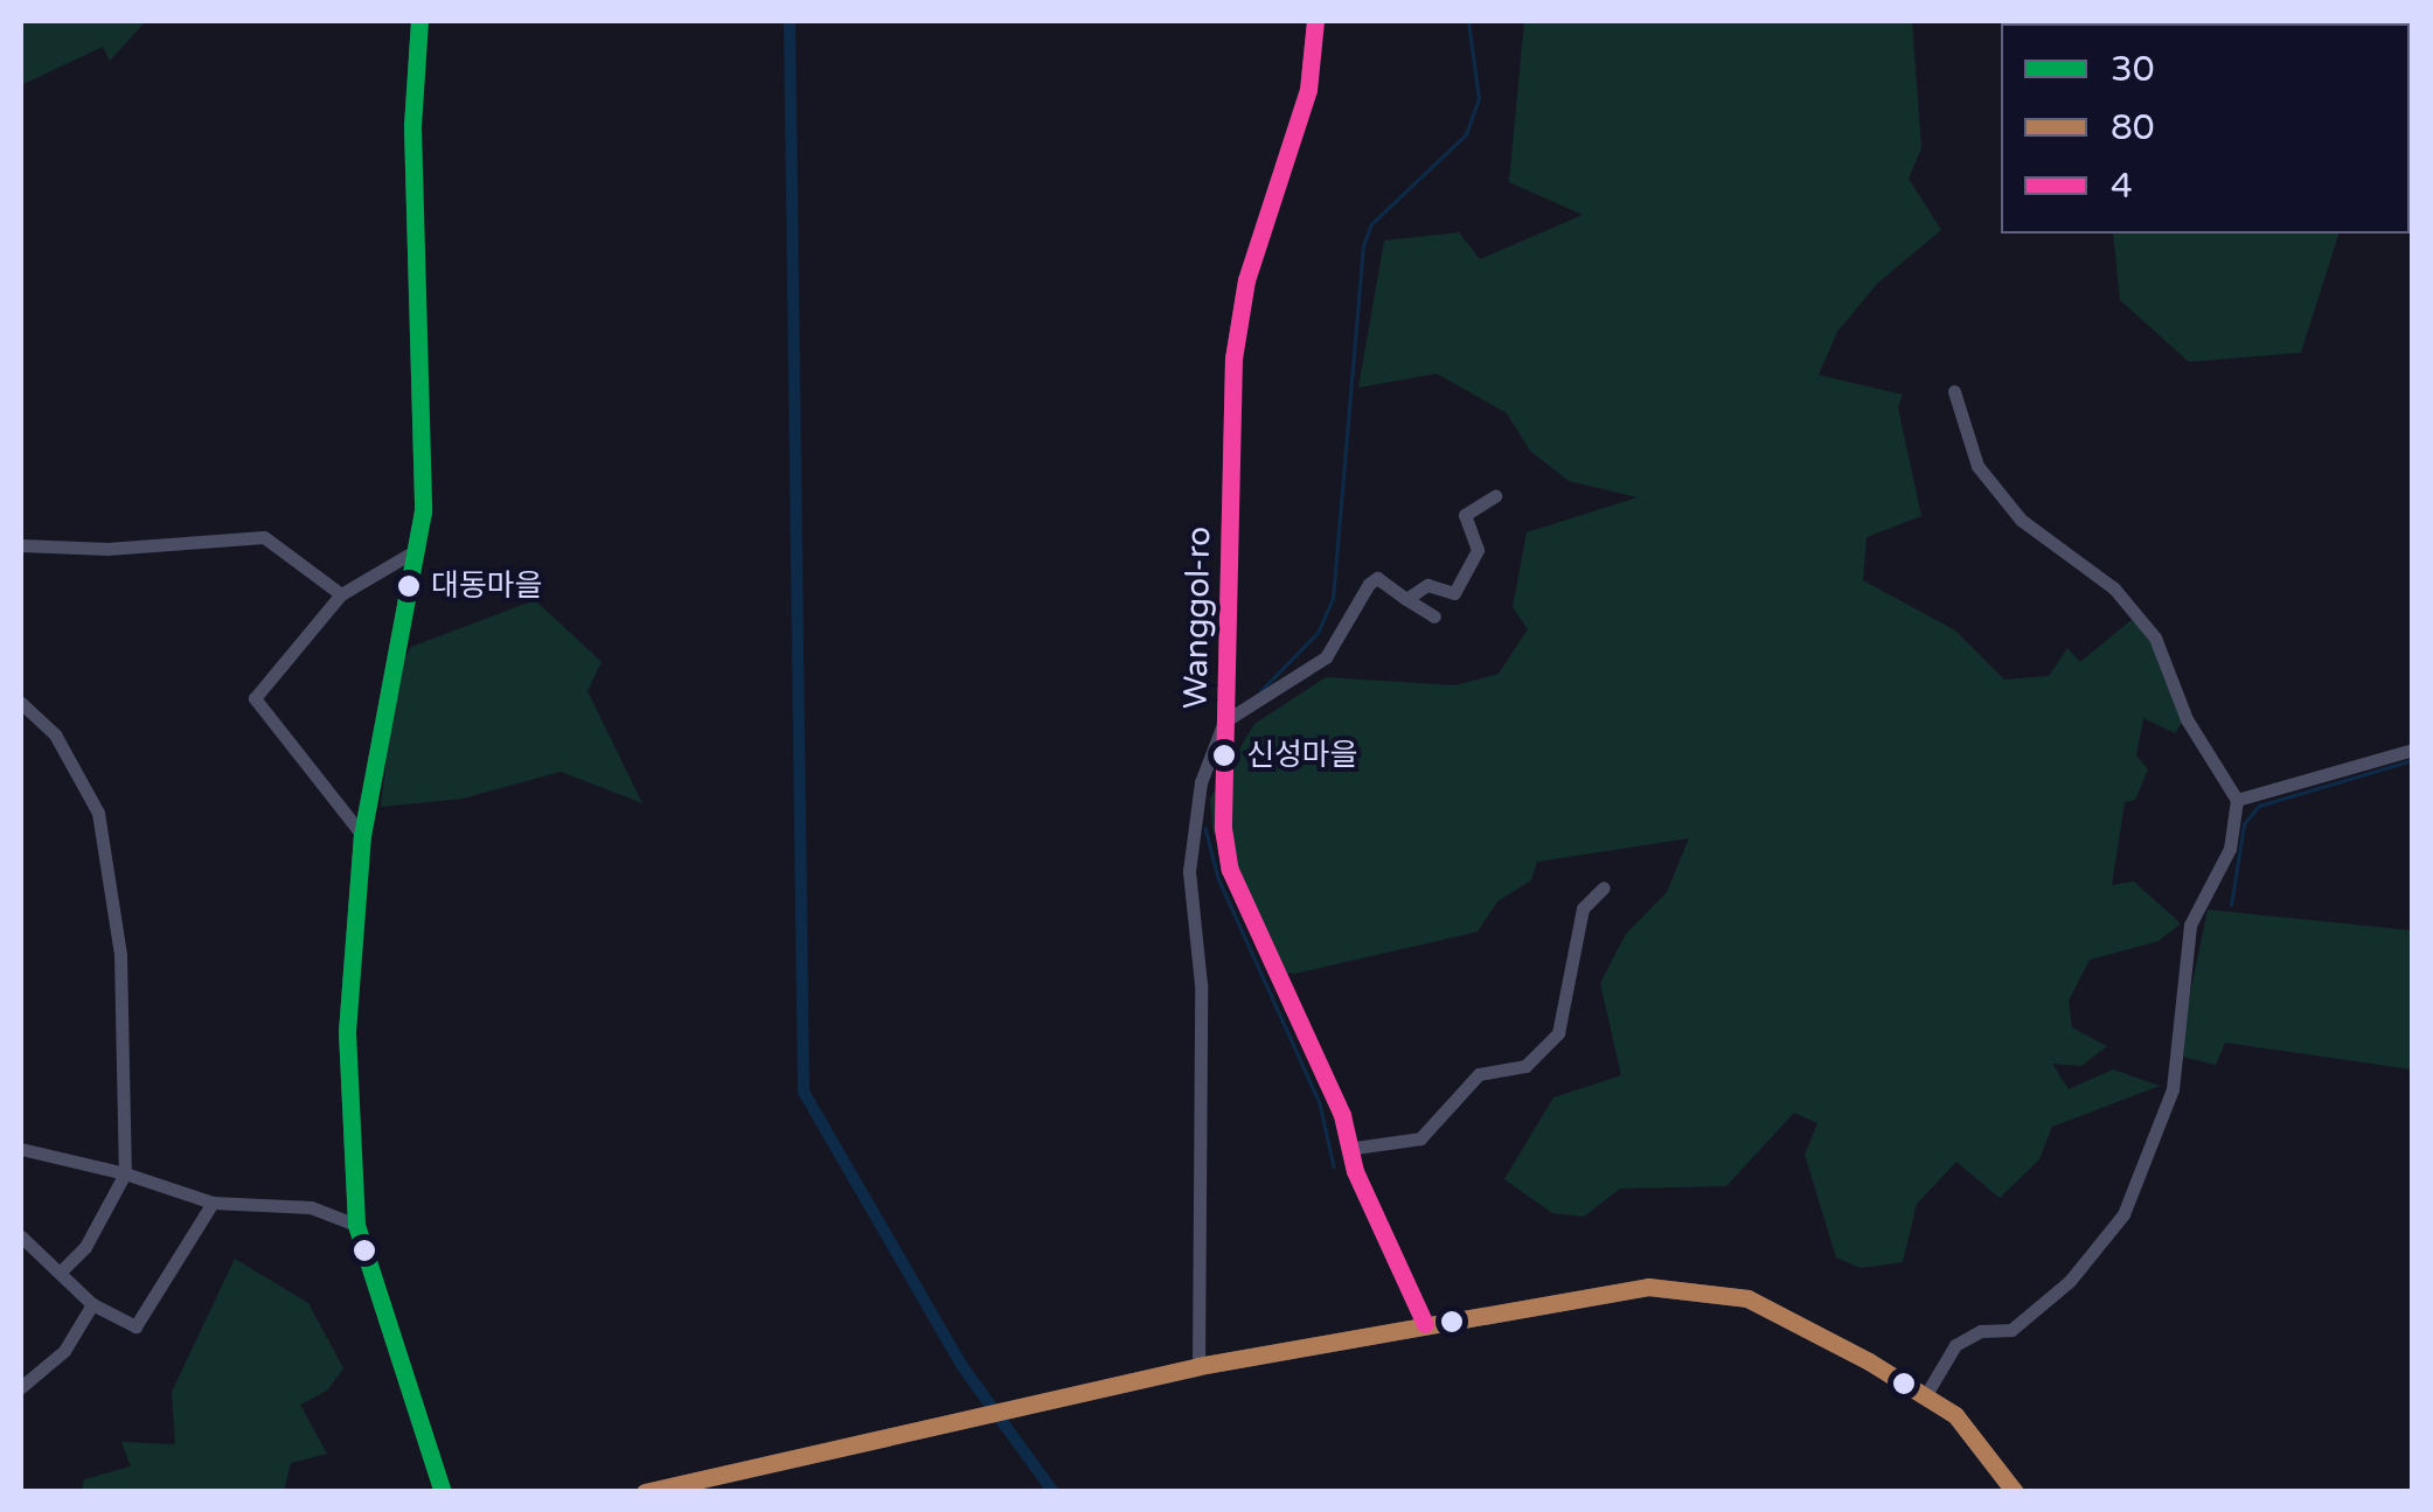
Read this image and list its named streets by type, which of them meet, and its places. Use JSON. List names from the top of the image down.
{
  "streets": {
    "street": ["Wanggol-ro"]
  },
  "places": ["대동마을", "신성마을"],
  "lines": ["transit line 30", "transit line 4", "transit line 80"],
  "legend": ["30", "80", "4"]
}
